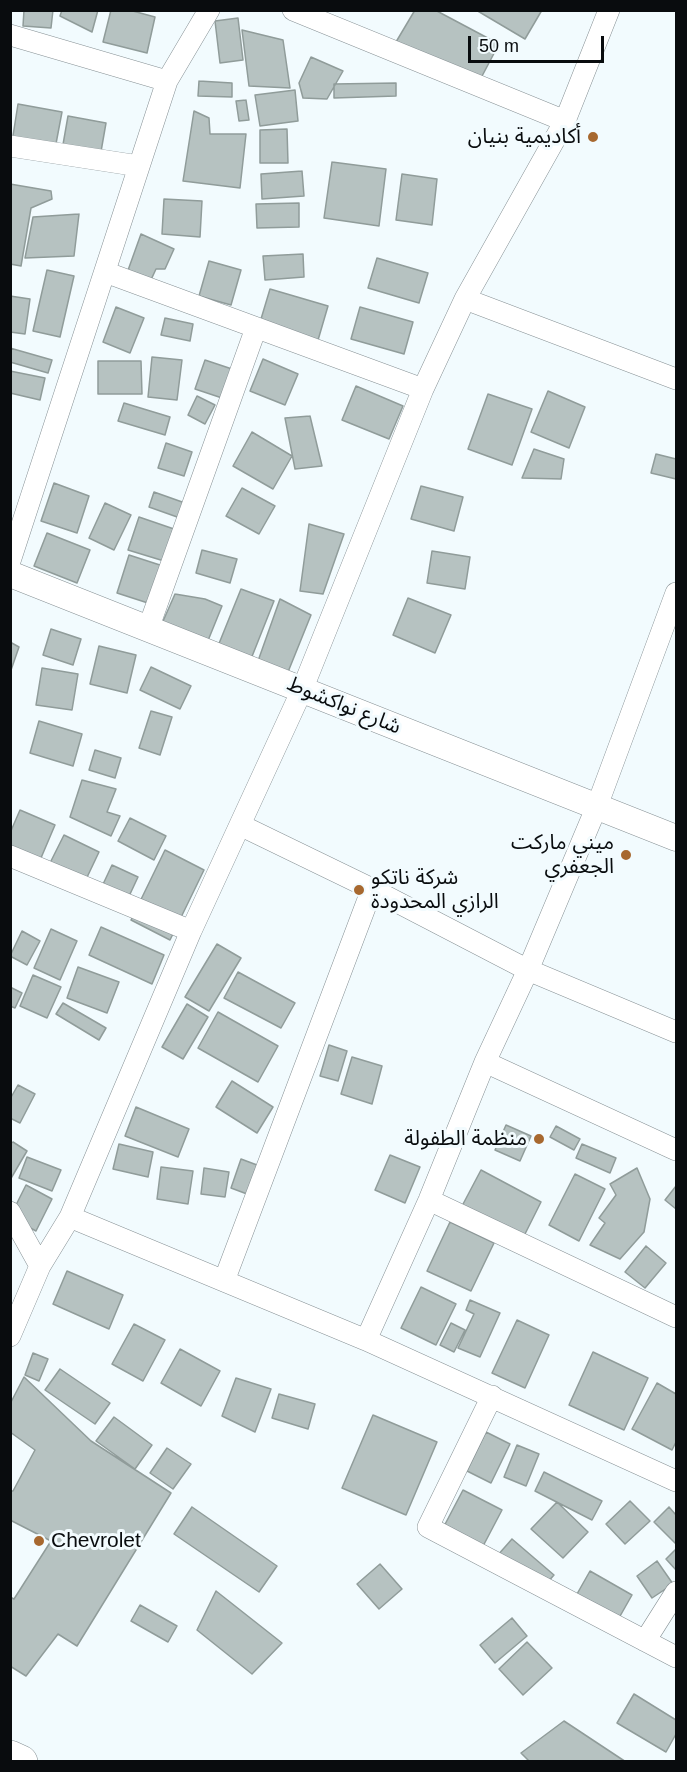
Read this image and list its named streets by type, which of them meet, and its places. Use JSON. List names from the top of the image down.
{
  "streets": {
    "street": ["شارع نواكشوط"]
  },
  "places": [
    "أكاديمية بنيان",
    "ميني ماركت الجعفري",
    "شركة ناتكو الرازي المحدودة",
    "منظمة الطفولة",
    "Chevrolet"
  ],
  "scale_bar": "50 m"
}
